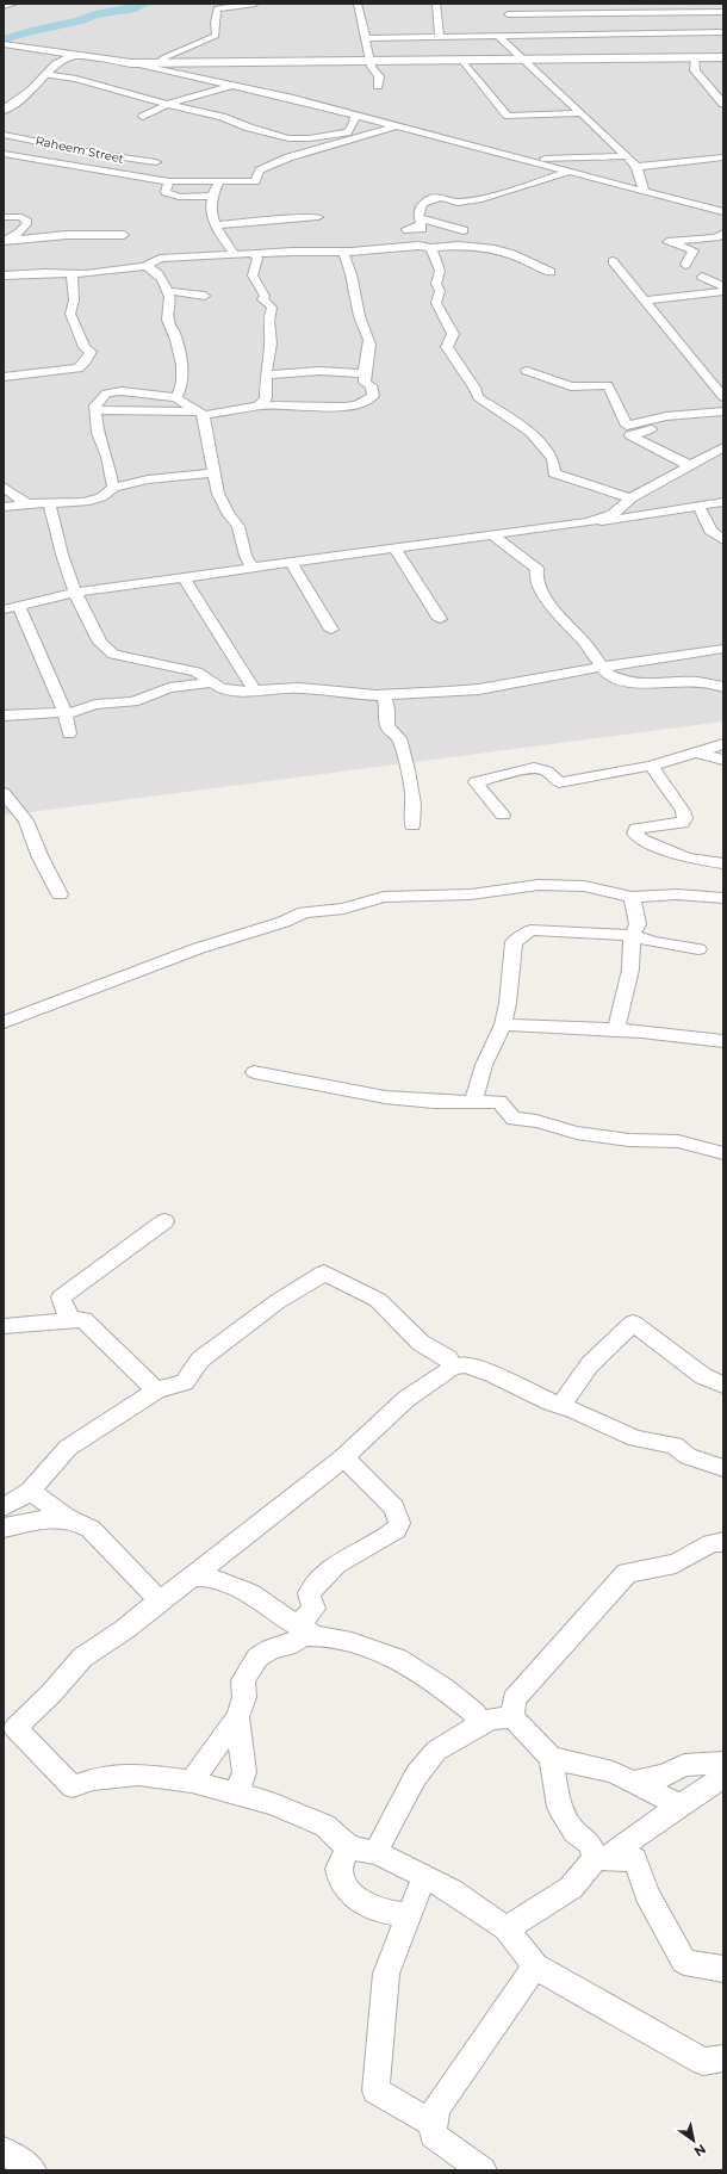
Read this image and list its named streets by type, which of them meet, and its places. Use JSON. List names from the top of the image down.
{
  "streets": {
    "street": ["Raheem Street"]
  },
  "north": "bottom right"
}
